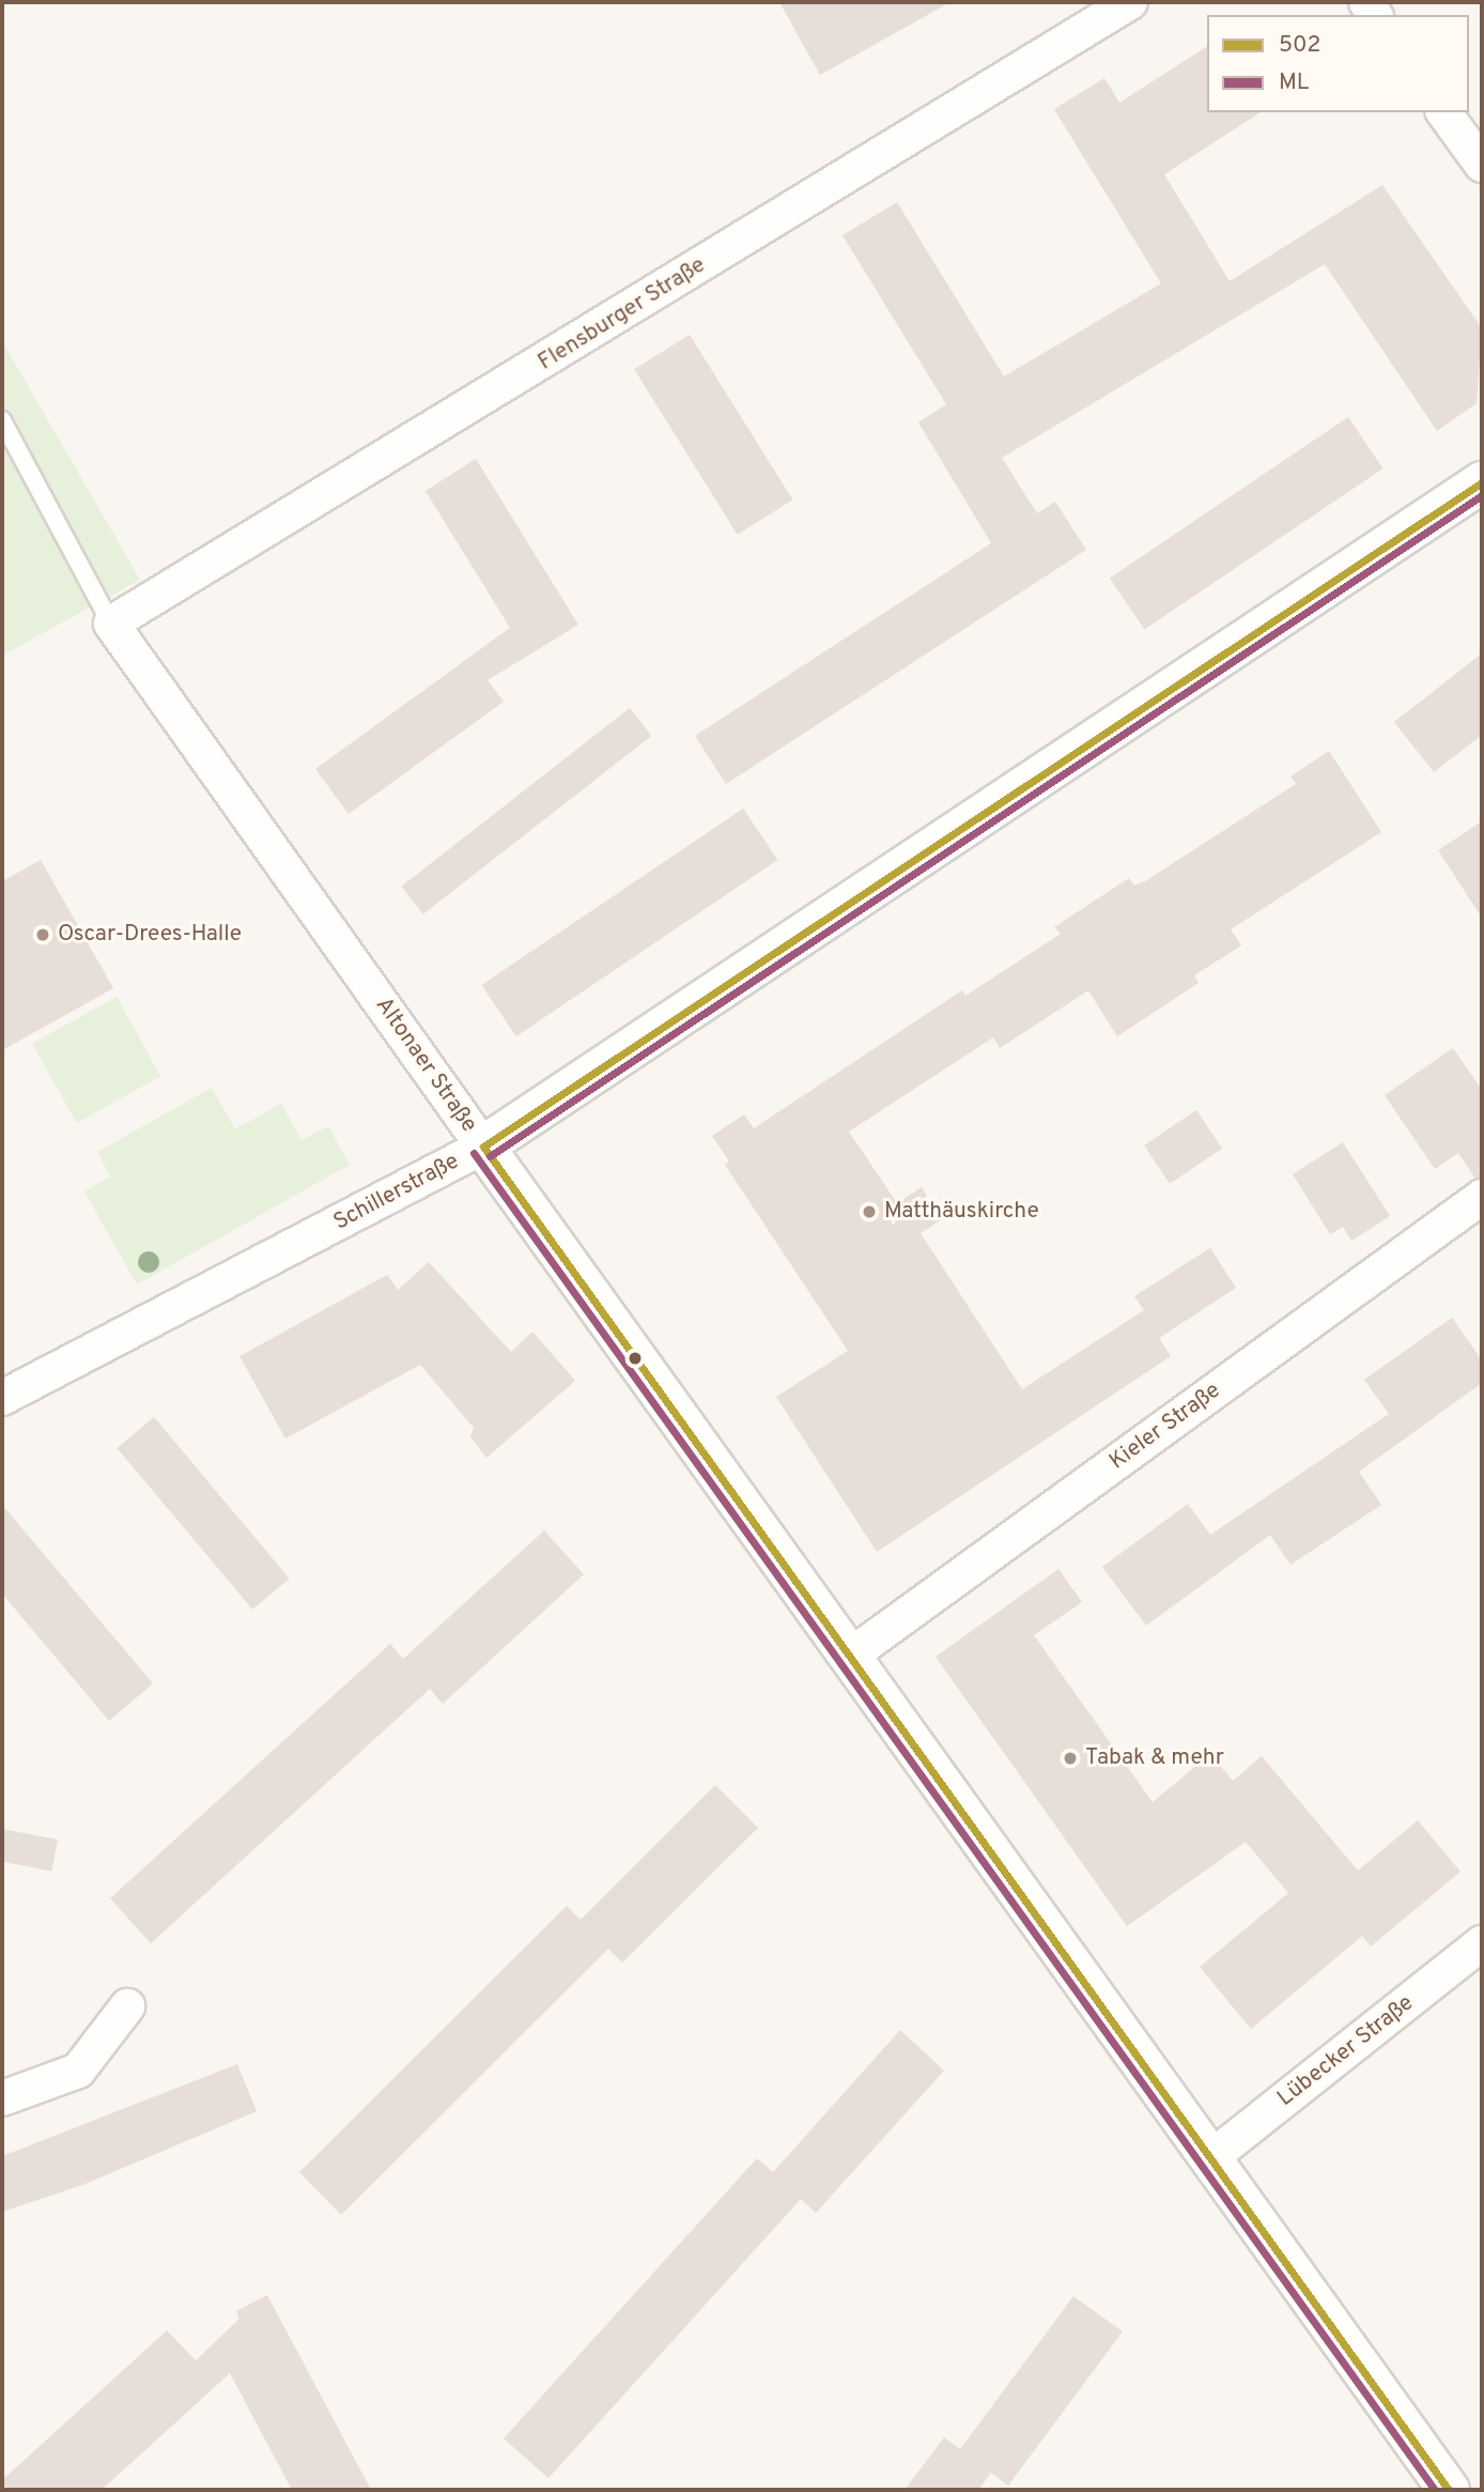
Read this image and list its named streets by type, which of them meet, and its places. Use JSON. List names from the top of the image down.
{
  "streets": {
    "street": [
      "Flensburger Straße",
      "Altonaer Straße",
      "Schillerstraße",
      "Kieler Straße",
      "Lübecker Straße"
    ]
  },
  "crossings": [
    ["Flensburger Straße", "Altonaer Straße"],
    ["Altonaer Straße", "Schillerstraße"],
    ["Altonaer Straße", "Kieler Straße"],
    ["Altonaer Straße", "Lübecker Straße"]
  ],
  "places": ["Oscar-Drees-Halle", "Matthäuskirche", "Tabak & mehr"],
  "lines": ["transit line 502", "transit line ML"],
  "legend": ["502", "ML"]
}
